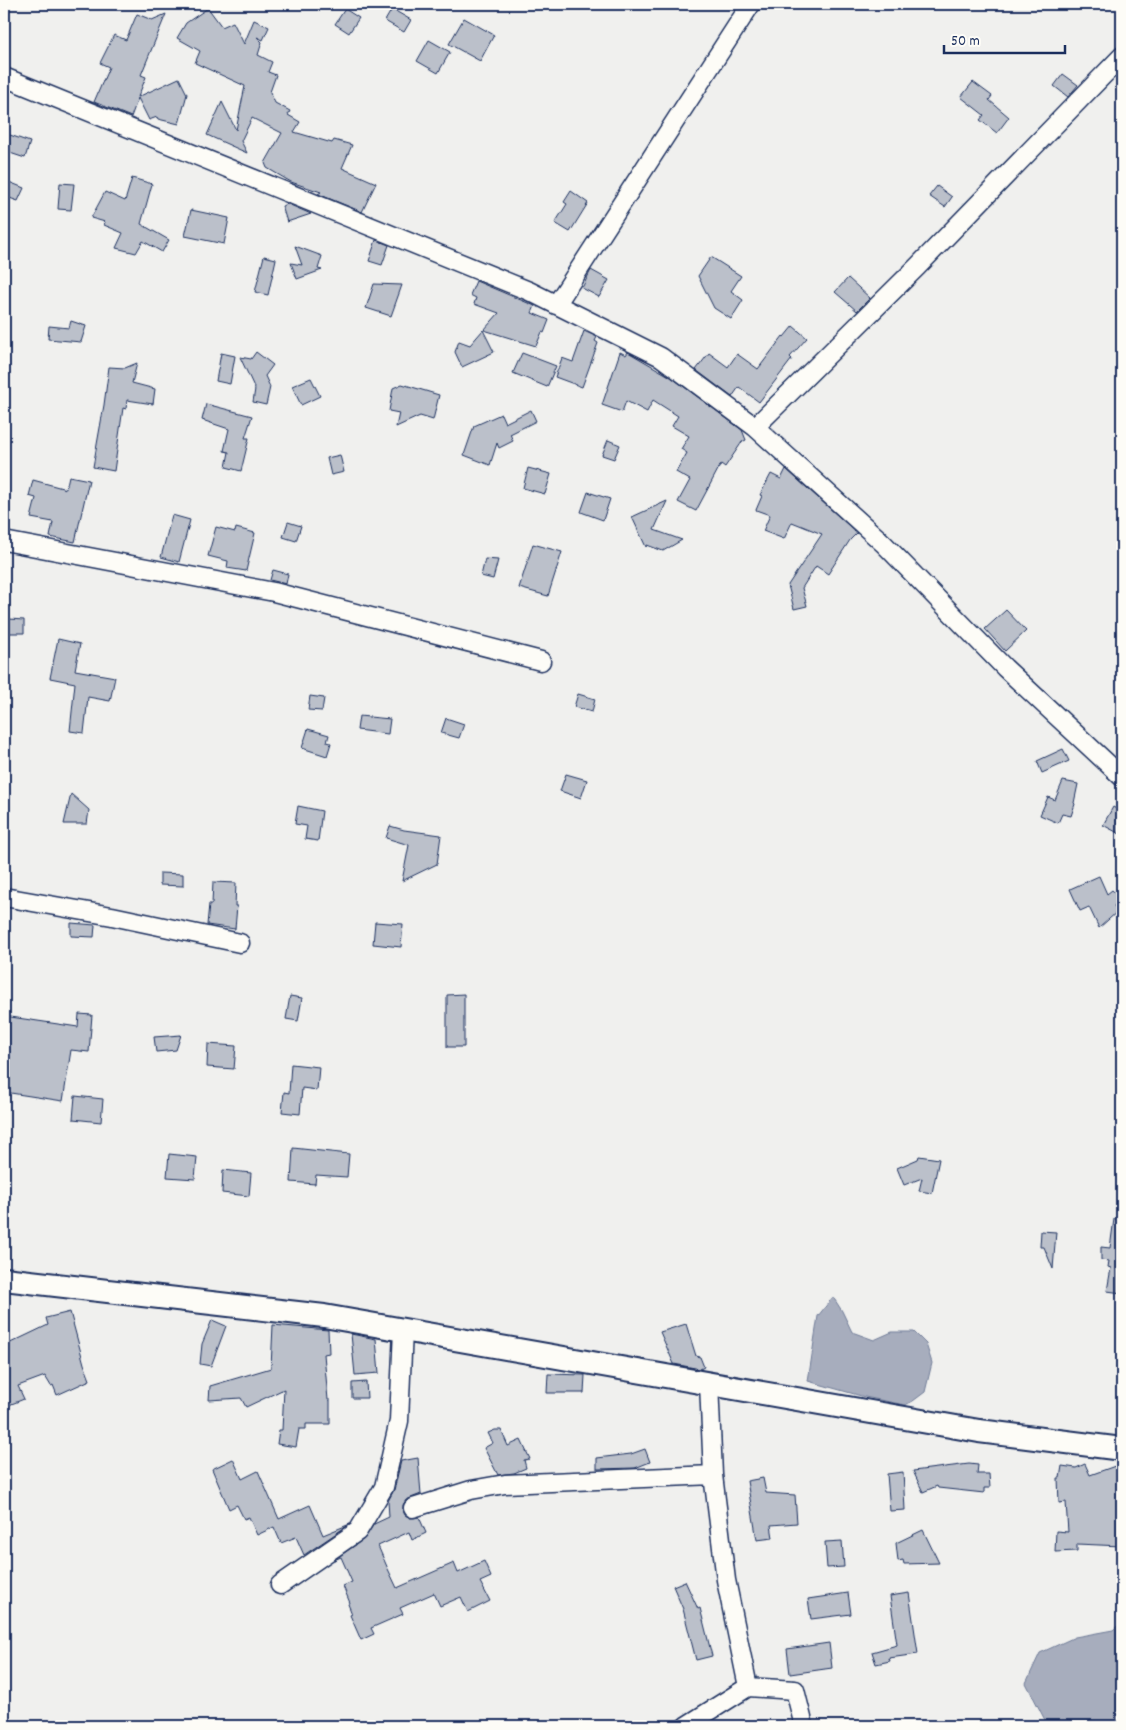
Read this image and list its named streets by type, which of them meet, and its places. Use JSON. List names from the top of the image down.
{
  "scale_bar": "50 m"
}
